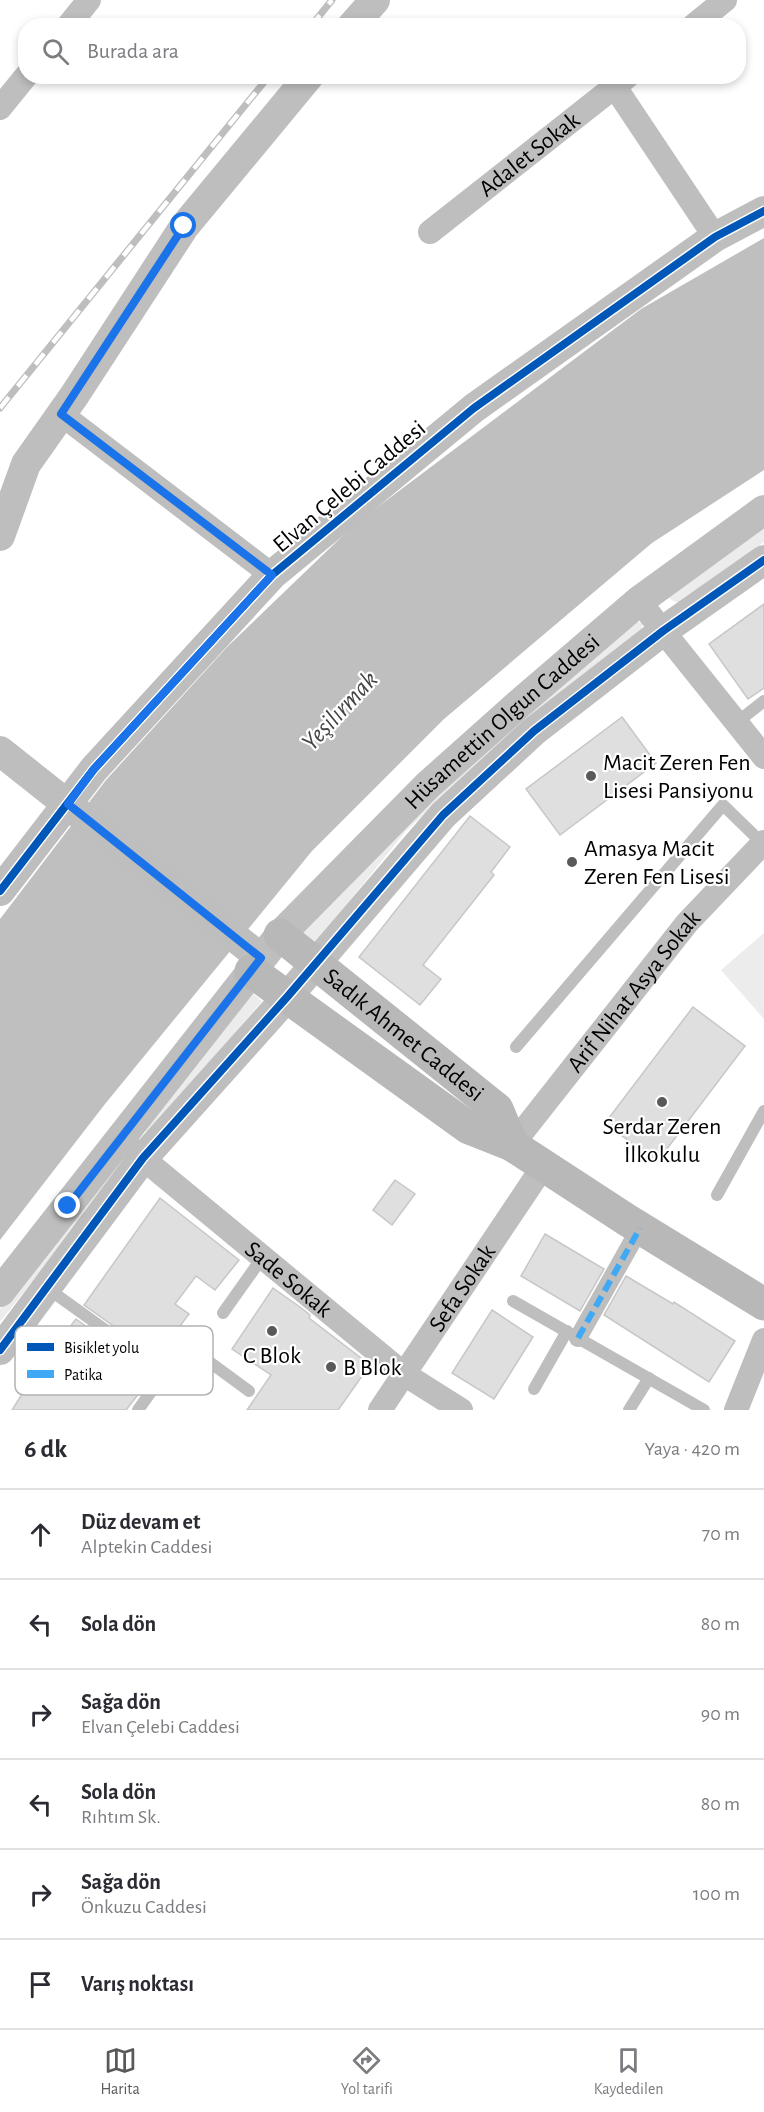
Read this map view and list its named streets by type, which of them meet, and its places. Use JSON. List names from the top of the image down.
{
  "streets": {
    "main road": ["Sadık Ahmet Caddesi"],
    "street": [
      "Adalet Sokak",
      "Elvan Çelebi Caddesi",
      "Hüsamettin Olgun Caddesi",
      "Arif Nihat Asya Sokak",
      "Sade Sokak",
      "Sefa Sokak"
    ]
  },
  "crossings": [
    ["Hüsamettin Olgun Caddesi", "Sadık Ahmet Caddesi"],
    ["Hüsamettin Olgun Caddesi", "Sade Sokak"],
    ["Arif Nihat Asya Sokak", "Sadık Ahmet Caddesi"],
    ["Sadık Ahmet Caddesi", "Sefa Sokak"],
    ["Sade Sokak", "Sefa Sokak"]
  ],
  "water": ["Yeşilırmak"],
  "places": [
    "Macit Zeren Fen Lisesi Pansiyonu",
    "Amasya Macit Zeren Fen Lisesi",
    "Serdar Zeren İlkokulu",
    "C Blok",
    "B Blok"
  ],
  "legend": ["Bisiklet yolu", "Patika"],
  "page": {
    "search": "Burada ara",
    "heading": ["6 dk", "Yaya · 420 m"],
    "list": [
      ["Düz devam et", "Alptekin Caddesi", "70 m"],
      ["Sola dön", "80 m"],
      ["Sağa dön", "Elvan Çelebi Caddesi", "90 m"],
      ["Sola dön", "Rıhtım Sk.", "80 m"],
      ["Sağa dön", "Önkuzu Caddesi", "100 m"],
      "Varış noktası"
    ],
    "nav": ["Harita", "Yol tarifi", "Kaydedilen"]
  }
}
